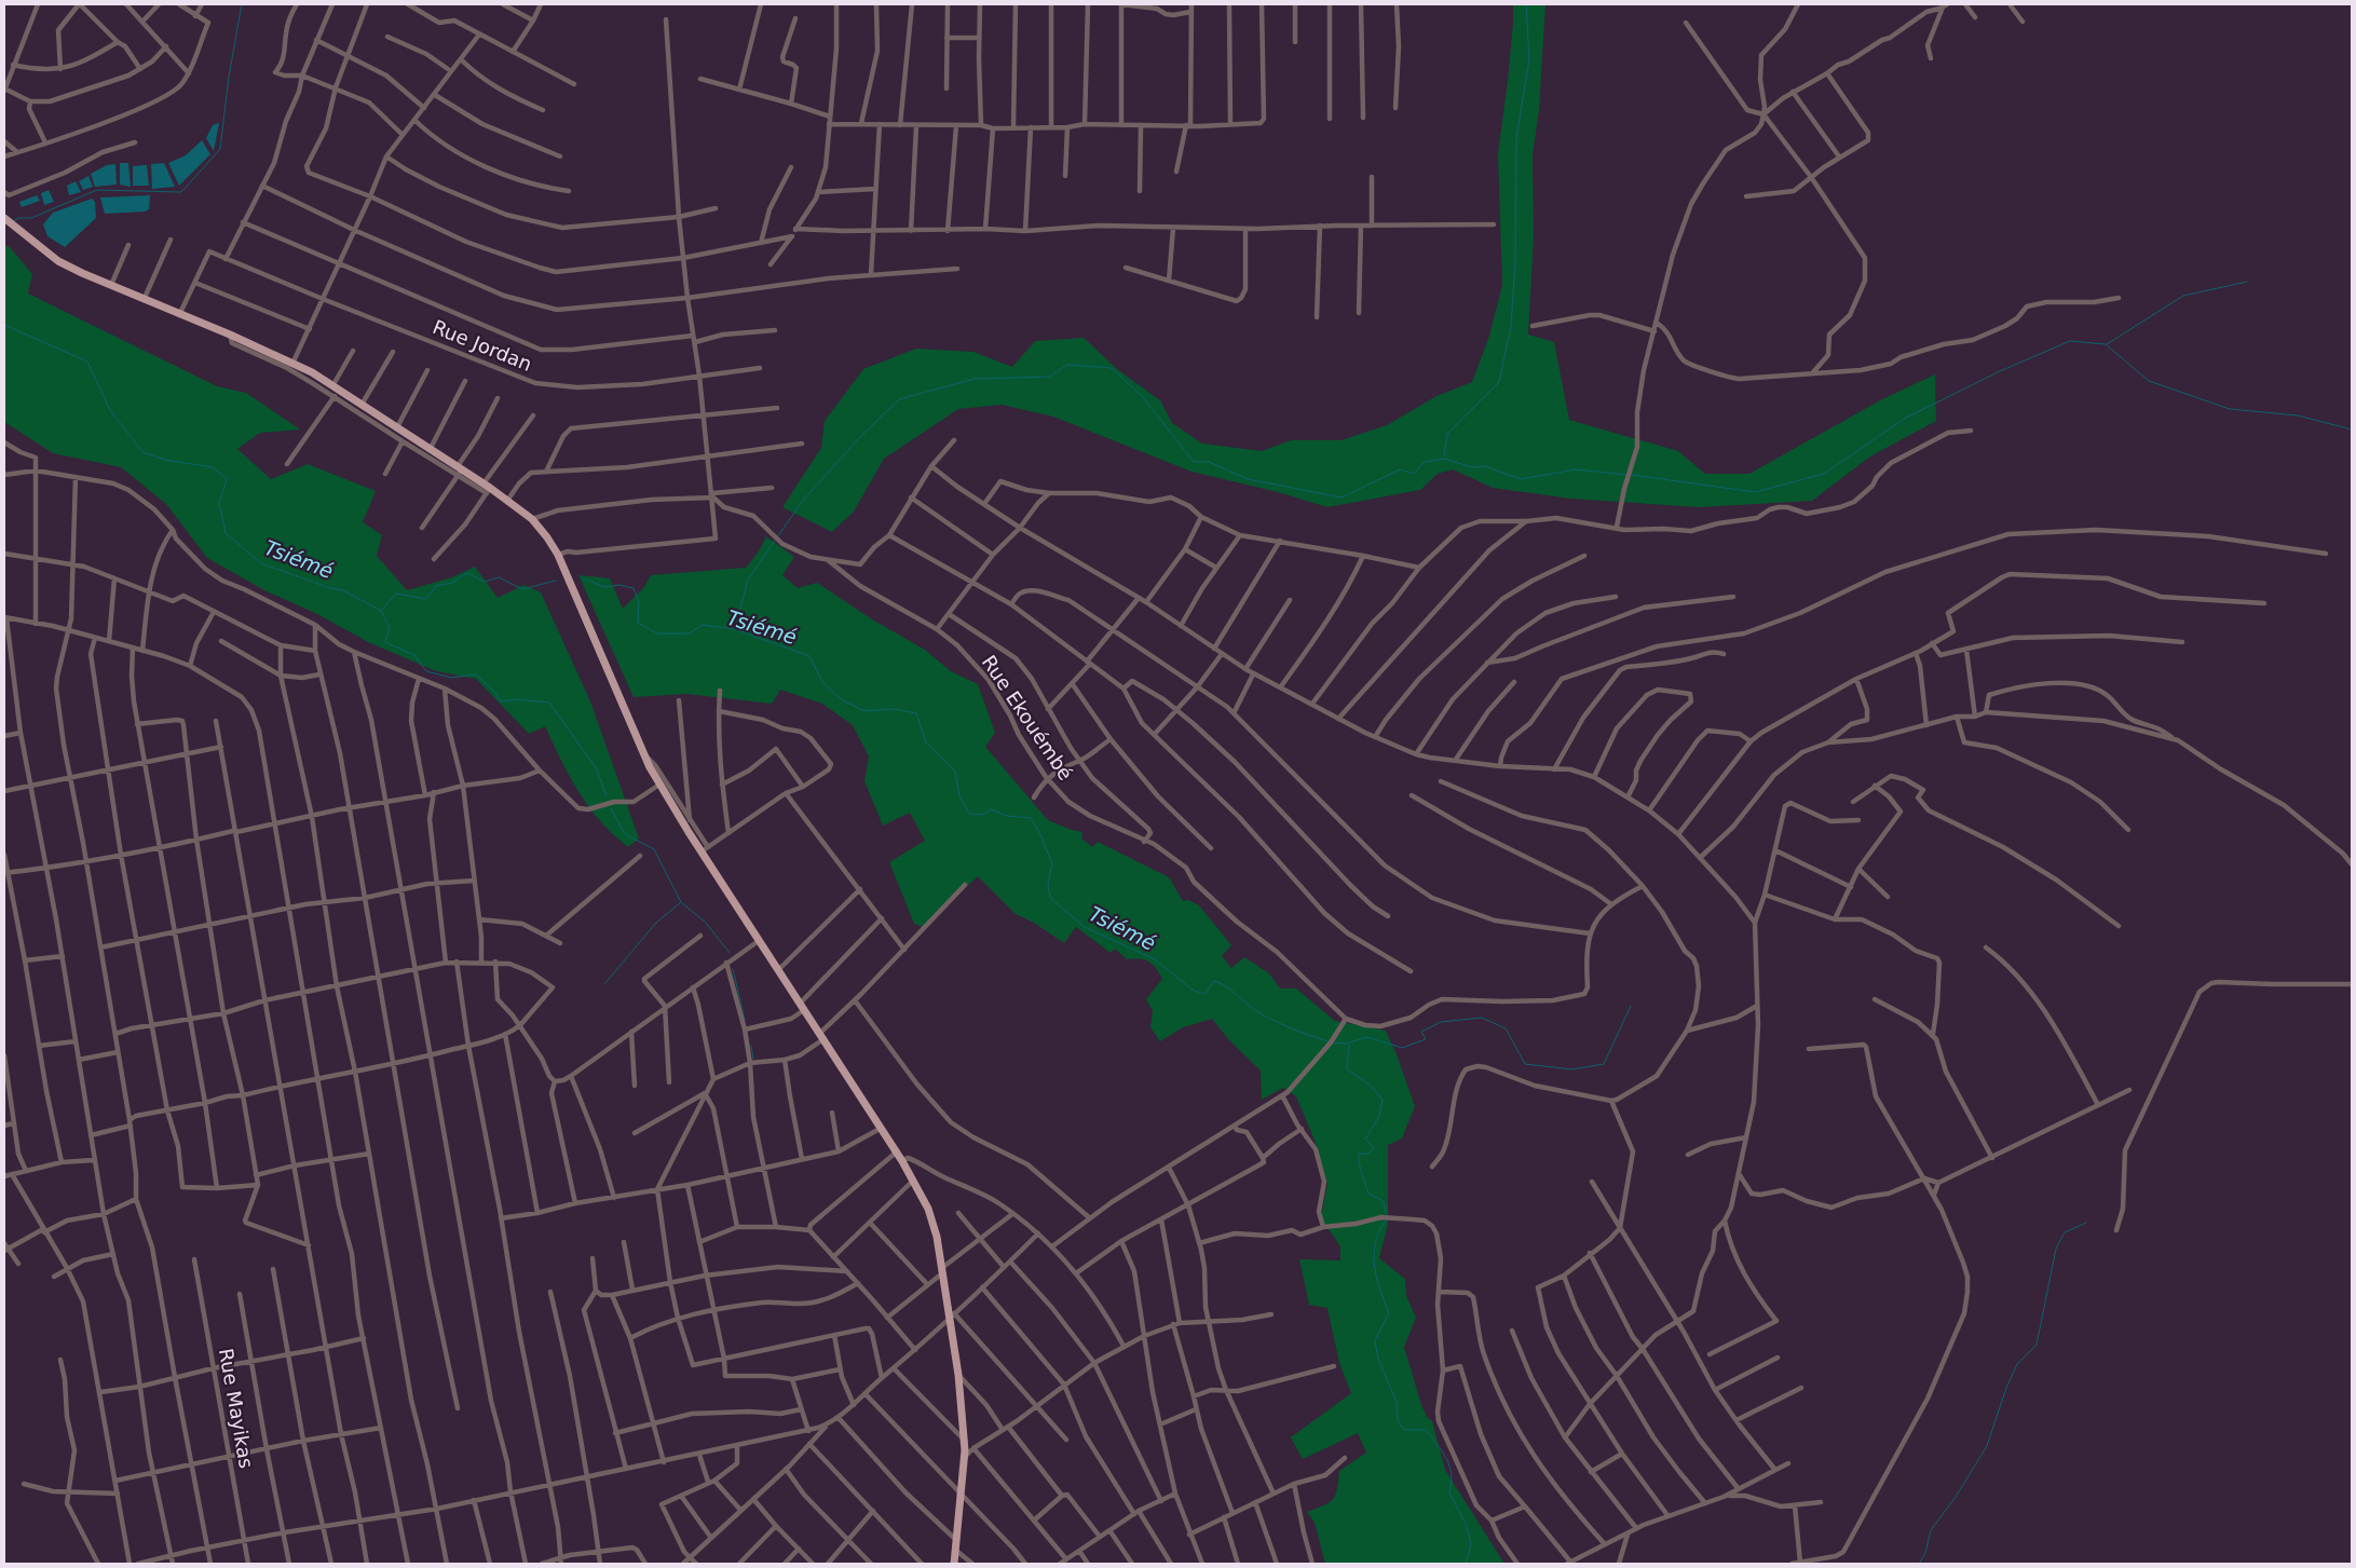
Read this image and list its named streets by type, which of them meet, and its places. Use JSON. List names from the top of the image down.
{
  "streets": {
    "street": ["Rue Jordan", "Rue Ekouémbé", "Rue Mayikas"]
  },
  "water": ["Tsiémé"]
}
